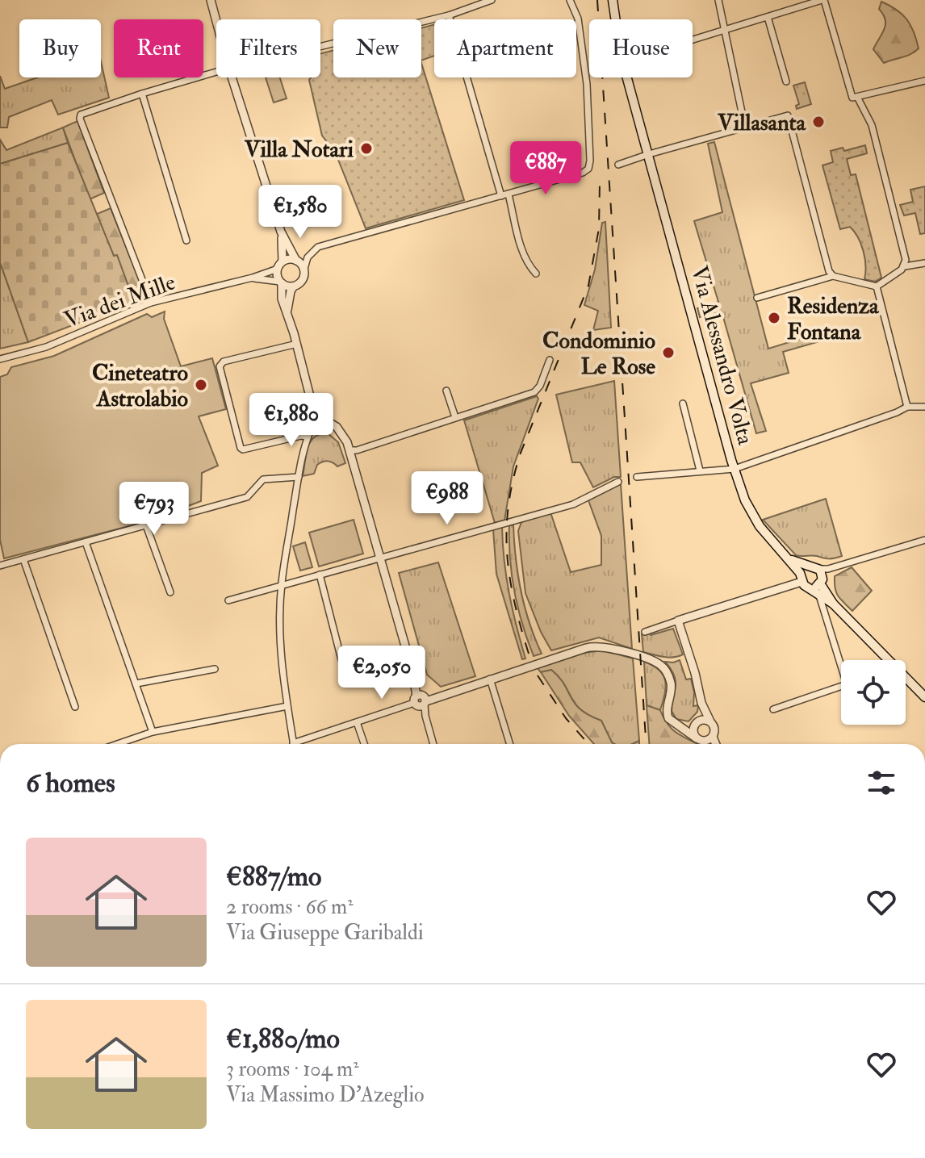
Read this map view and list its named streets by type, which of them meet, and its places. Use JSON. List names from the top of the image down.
{
  "streets": {
    "main road": ["Via Alessandro Volta"],
    "street": ["Via dei Mille"]
  },
  "places": [
    "Villasanta",
    "Villa Notari",
    "Residenza Fontana",
    "Condominio Le Rose",
    "Cineteatro Astrolabio"
  ],
  "page": {
    "chip": [
      "Buy",
      "Rent",
      "Filters",
      "New",
      "Apartment",
      "House"
    ],
    "price": [
      "€887",
      "€1,580",
      "€1,880",
      "€988",
      "€793",
      "€2,050"
    ],
    "heading": "6 homes",
    "list": [
      {
        "name": "€887/mo",
        "note": "2 rooms · 66 m² · Via Giuseppe Garibaldi"
      },
      {
        "name": "€1,880/mo",
        "note": "3 rooms · 104 m² · Via Massimo D'Azeglio"
      }
    ]
  }
}
